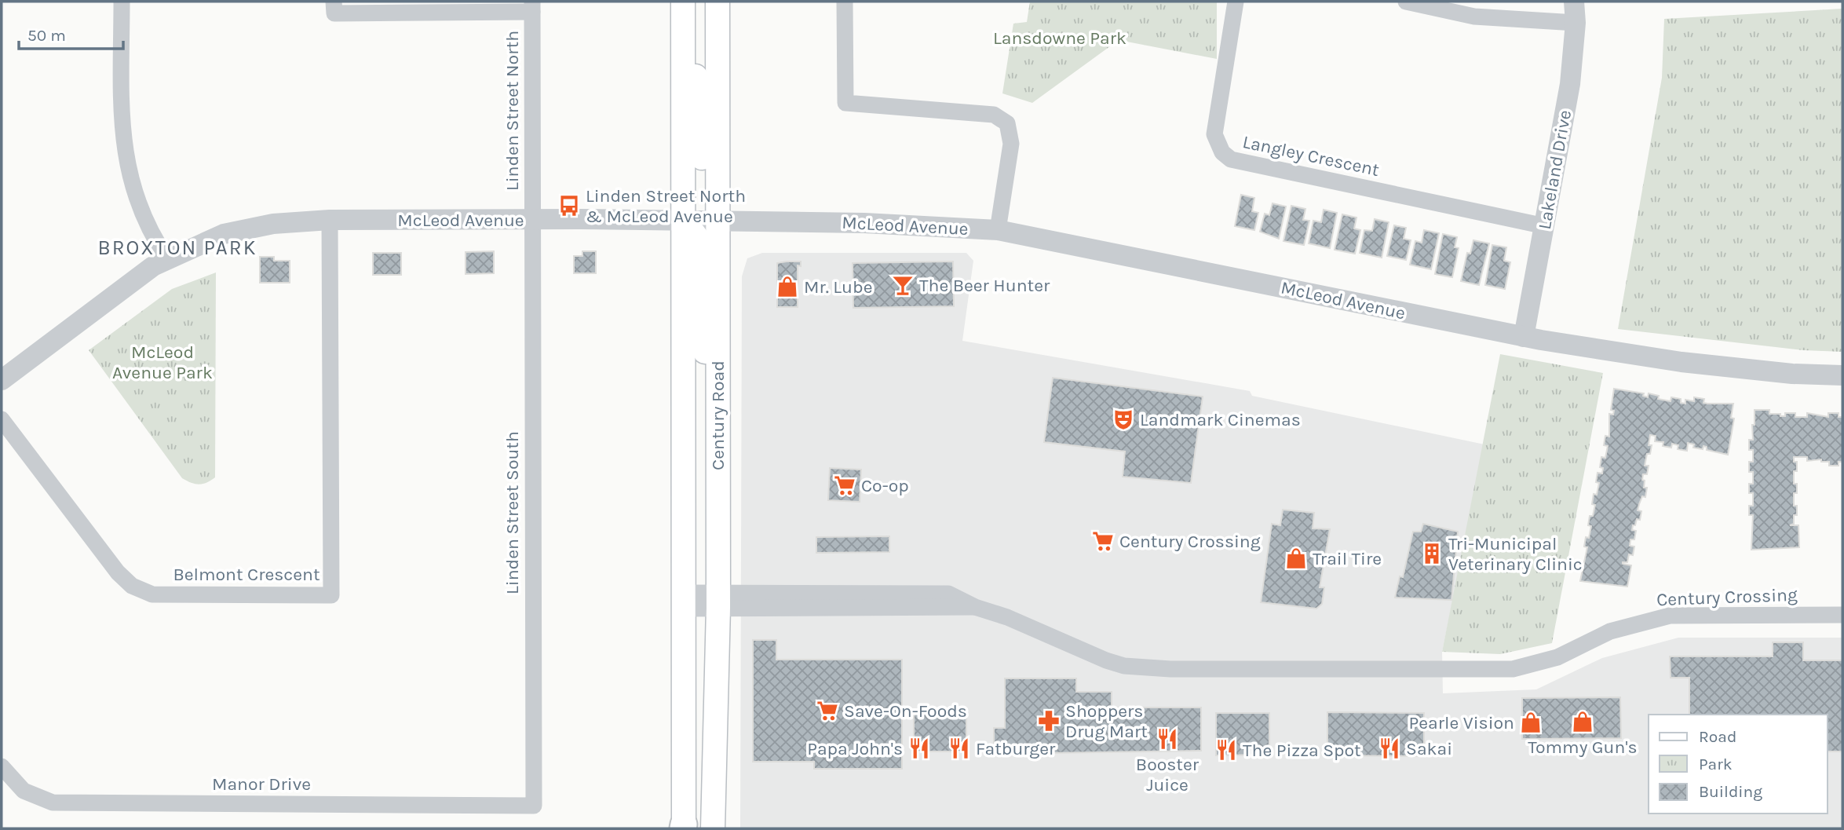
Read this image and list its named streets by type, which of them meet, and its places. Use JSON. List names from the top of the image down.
{
  "streets": {
    "main road": ["Century Road"],
    "street": [
      "Linden Street North",
      "Langley Crescent",
      "Lakeland Drive",
      "McLeod Avenue",
      "Linden Street South",
      "Belmont Crescent",
      "Century Crossing",
      "Manor Drive"
    ]
  },
  "crossings": [
    ["Linden Street North", "McLeod Avenue"],
    ["Linden Street North", "Linden Street South"],
    ["Langley Crescent", "Lakeland Drive"],
    ["Lakeland Drive", "McLeod Avenue"],
    ["McLeod Avenue", "Century Road"],
    ["McLeod Avenue", "Linden Street South"],
    ["McLeod Avenue", "Belmont Crescent"],
    ["Century Road", "Century Crossing"],
    ["Linden Street South", "Manor Drive"]
  ],
  "districts": ["BROXTON PARK"],
  "parks": ["Lansdowne Park", "McLeod Avenue Park"],
  "places": {
    "bus stop": ["Linden Street North & McLeod Avenue"],
    "bar": ["The Beer Hunter"],
    "shop": [
      "Mr. Lube",
      "Trail Tire",
      "Tommy Gun's",
      "Pearle Vision"
    ],
    "theatre": ["Landmark Cinemas"],
    "supermarket": ["Co-op", "Century Crossing", "Save-On-Foods"],
    "building": ["Tri-Municipal Veterinary Clinic"],
    "pharmacy": ["Shoppers Drug Mart"],
    "restaurant": [
      "Booster Juice",
      "Papa John's",
      "Fatburger",
      "Sakai",
      "The Pizza Spot"
    ]
  },
  "legend": ["Road", "Park", "Building"],
  "scale_bar": "50 m"
}
